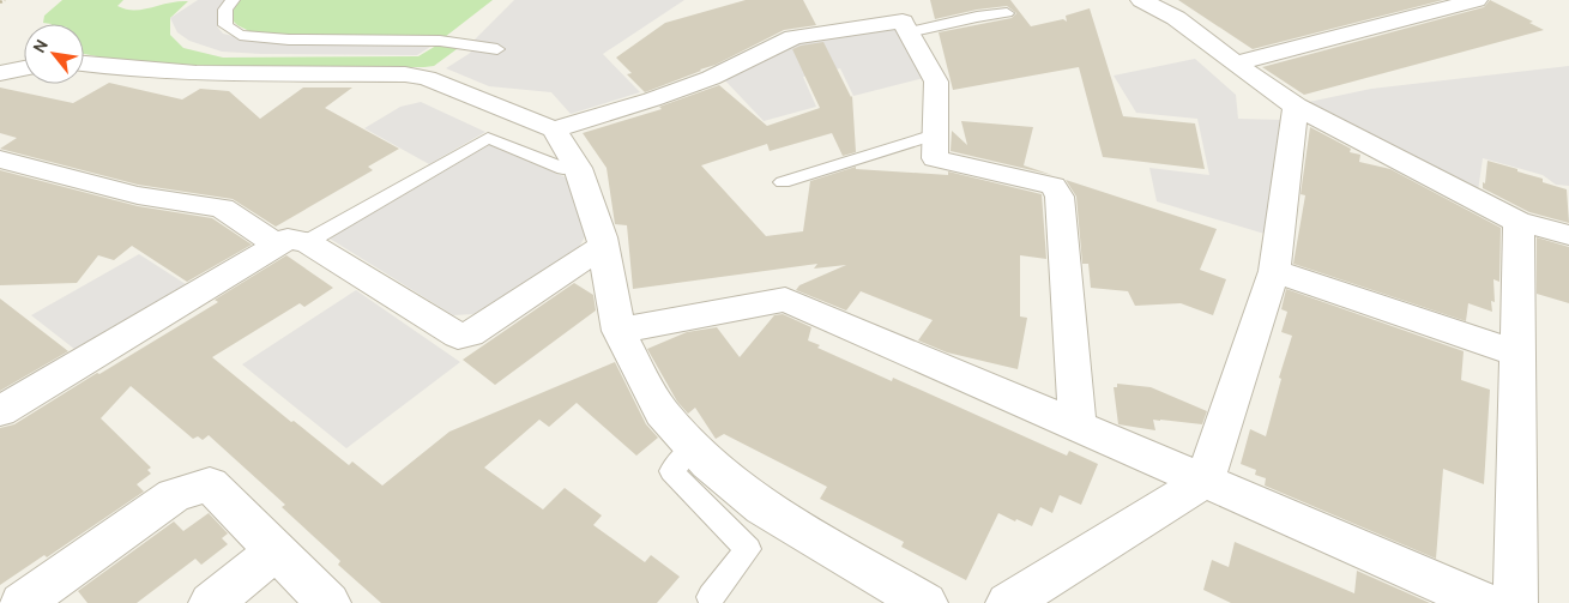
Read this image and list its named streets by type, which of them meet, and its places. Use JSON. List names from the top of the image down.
{
  "north": "top left"
}
